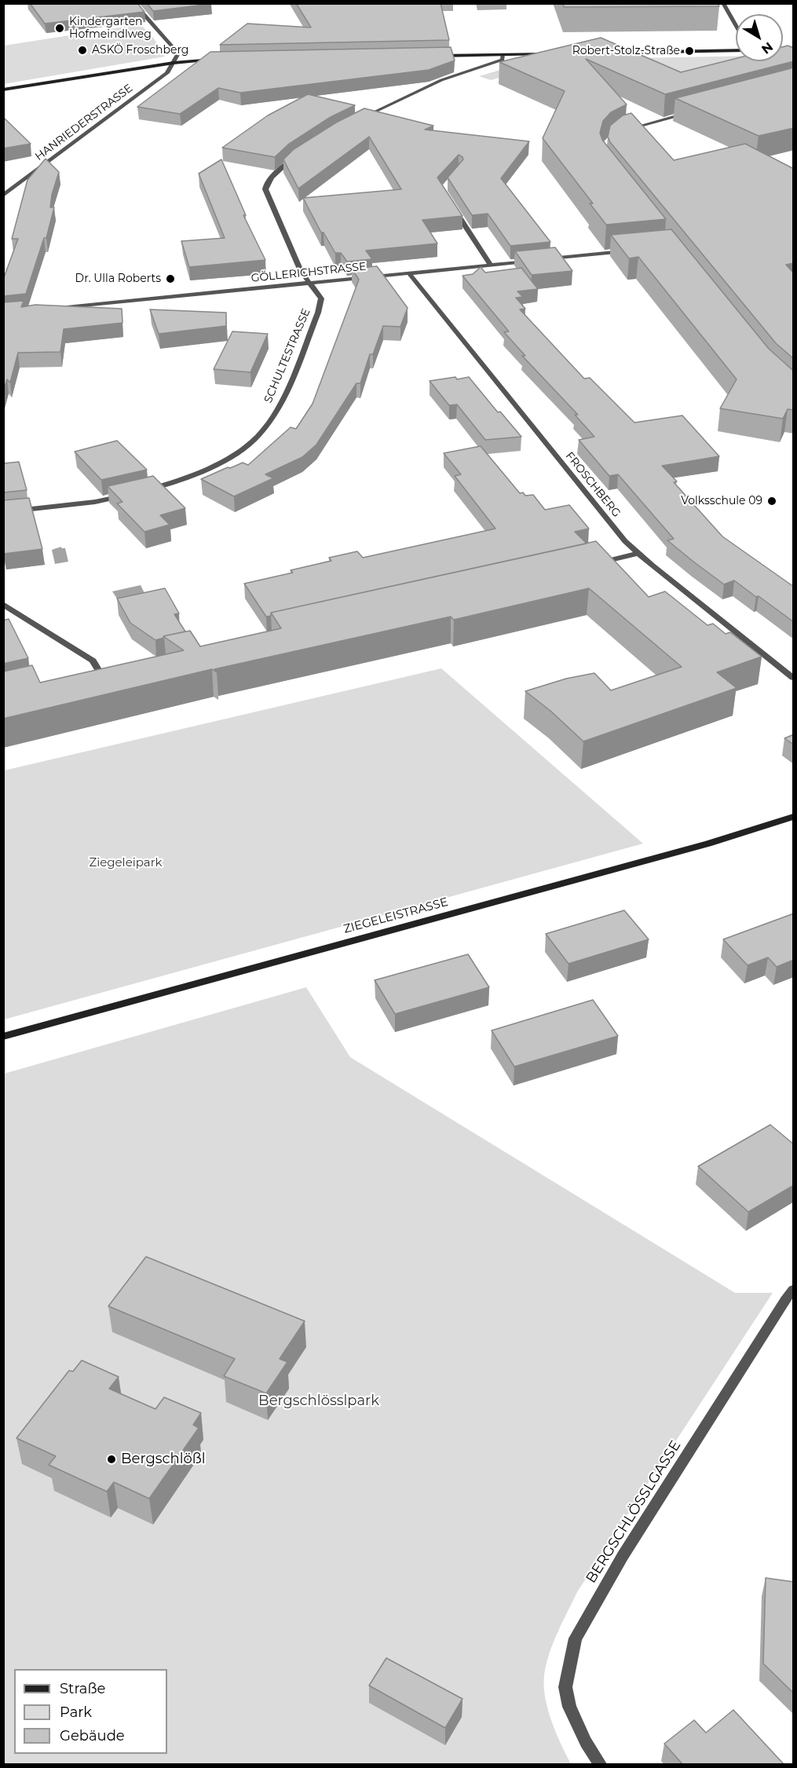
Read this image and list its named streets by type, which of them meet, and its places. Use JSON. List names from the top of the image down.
{
  "streets": {
    "street": [
      "HANRIEDERSTRASSE",
      "GÖLLERICHSTRASSE",
      "SCHULTESTRASSE",
      "FROSCHBERG",
      "ZIEGELEISTRASSE",
      "BERGSCHLÖSSLGASSE"
    ]
  },
  "crossings": [
    ["GÖLLERICHSTRASSE", "SCHULTESTRASSE"],
    ["GÖLLERICHSTRASSE", "FROSCHBERG"]
  ],
  "parks": ["Ziegeleipark", "Bergschlösslpark"],
  "places": [
    "Kindergarten Hofmeindlweg",
    "ASKÖ Froschberg",
    "Robert-Stolz-Straße",
    "Dr. Ulla Roberts",
    "Volksschule 09",
    "Bergschlößl"
  ],
  "legend": ["Straße", "Park", "Gebäude"],
  "north": "bottom right"
}
